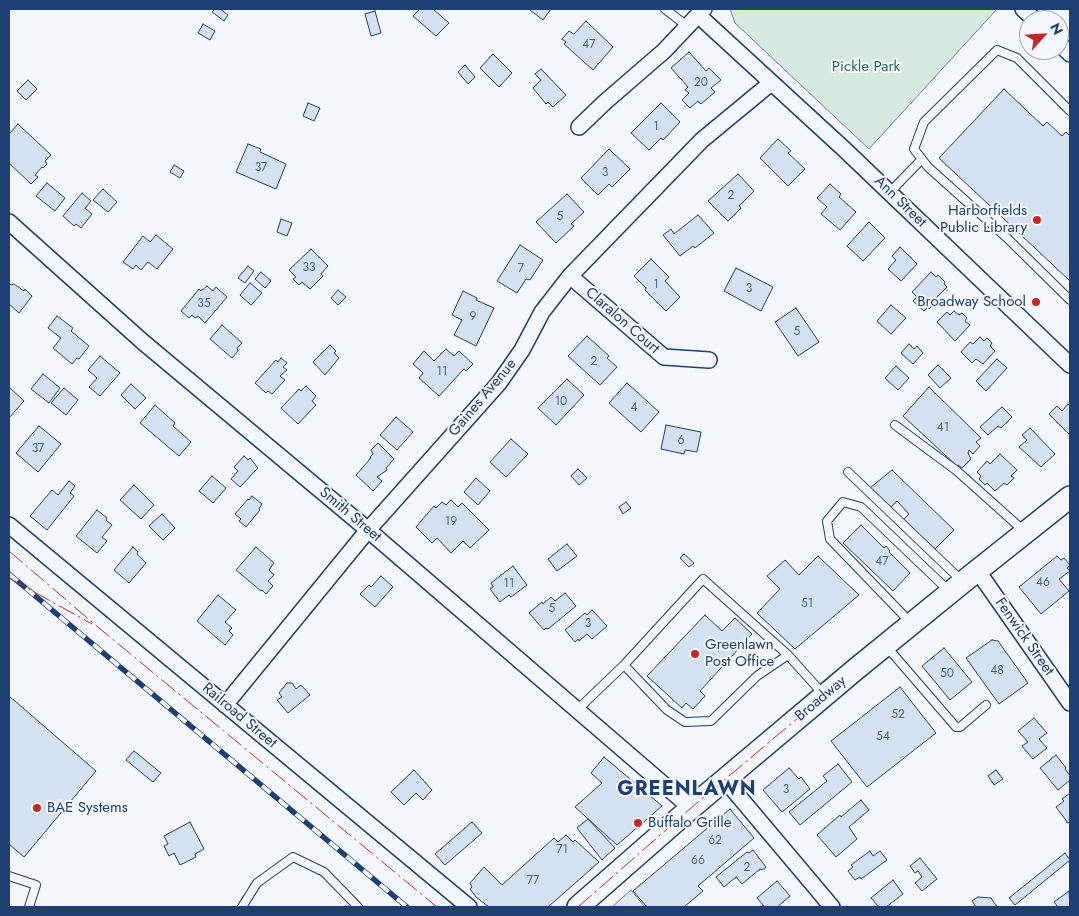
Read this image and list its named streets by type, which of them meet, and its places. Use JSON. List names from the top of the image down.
{
  "streets": {
    "main road": ["Broadway"],
    "street": [
      "Ann Street",
      "Claralon Court",
      "Gaines Avenue",
      "Smith Street",
      "Fenwick Street",
      "Railroad Street"
    ]
  },
  "crossings": [
    ["Ann Street", "Gaines Avenue"],
    ["Claralon Court", "Gaines Avenue"],
    ["Gaines Avenue", "Smith Street"],
    ["Gaines Avenue", "Railroad Street"],
    ["Smith Street", "Broadway"],
    ["Fenwick Street", "Broadway"]
  ],
  "districts": ["GREENLAWN"],
  "parks": ["Pickle Park"],
  "places": [
    "Harborfields Public Library",
    "Broadway School",
    "Greenlawn Post Office",
    "BAE Systems",
    "Buffalo Grille"
  ],
  "house_numbers": [
    "47",
    "20",
    "1",
    "37",
    "3",
    "2",
    "5",
    "33",
    "7",
    "1",
    "3",
    "35",
    "9",
    "5",
    "2",
    "11",
    "10",
    "4",
    "41",
    "6",
    "37",
    "19",
    "47",
    "46",
    "11",
    "51",
    "5",
    "3",
    "48",
    "50",
    "52",
    "54",
    "3",
    "62",
    "71",
    "66",
    "2",
    "77"
  ],
  "north": "top right"
}
